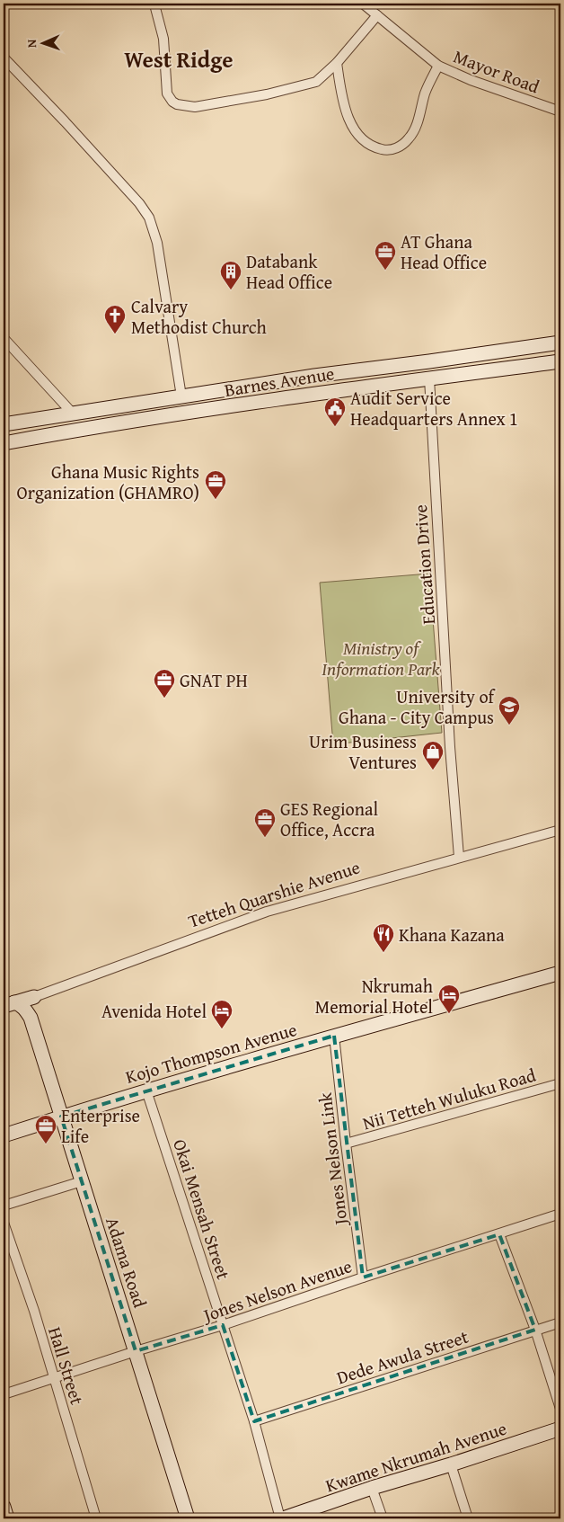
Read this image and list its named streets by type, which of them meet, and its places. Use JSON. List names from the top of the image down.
{
  "streets": {
    "main road": [
      "Barnes Avenue",
      "Tetteh Quarshie Avenue",
      "Kojo Thompson Avenue",
      "Adama Road",
      "Kwame Nkrumah Avenue"
    ],
    "street": [
      "Mayor Road",
      "Education Drive",
      "Nii Tetteh Wuluku Road",
      "Jones Nelson Link",
      "Okai Mensah Street",
      "Jones Nelson Avenue",
      "Dede Awula Street",
      "Hall Street"
    ]
  },
  "crossings": [
    ["Barnes Avenue", "Education Drive"],
    ["Education Drive", "Tetteh Quarshie Avenue"],
    ["Tetteh Quarshie Avenue", "Adama Road"],
    ["Kojo Thompson Avenue", "Jones Nelson Link"],
    ["Kojo Thompson Avenue", "Okai Mensah Street"],
    ["Kojo Thompson Avenue", "Adama Road"],
    ["Nii Tetteh Wuluku Road", "Jones Nelson Link"],
    ["Jones Nelson Link", "Jones Nelson Avenue"],
    ["Okai Mensah Street", "Jones Nelson Avenue"],
    ["Okai Mensah Street", "Dede Awula Street"],
    ["Okai Mensah Street", "Kwame Nkrumah Avenue"],
    ["Adama Road", "Jones Nelson Avenue"],
    ["Jones Nelson Avenue", "Hall Street"]
  ],
  "districts": ["West Ridge"],
  "parks": ["Ministry of Information Park"],
  "places": {
    "office": [
      "AT Ghana Head Office",
      "Ghana Music Rights Organization (GHAMRO)",
      "GNAT PH",
      "GES Regional Office, Accra",
      "Enterprise Life"
    ],
    "building": ["Databank Head Office"],
    "church": ["Calvary Methodist Church"],
    "public building": ["Audit Service Headquarters Annex 1"],
    "school or university": ["University of Ghana - City Campus"],
    "shop": ["Urim Business Ventures"],
    "restaurant": ["Khana Kazana"],
    "hotel": ["Nkrumah Memorial Hotel", "Avenida Hotel"]
  },
  "north": "left"
}
